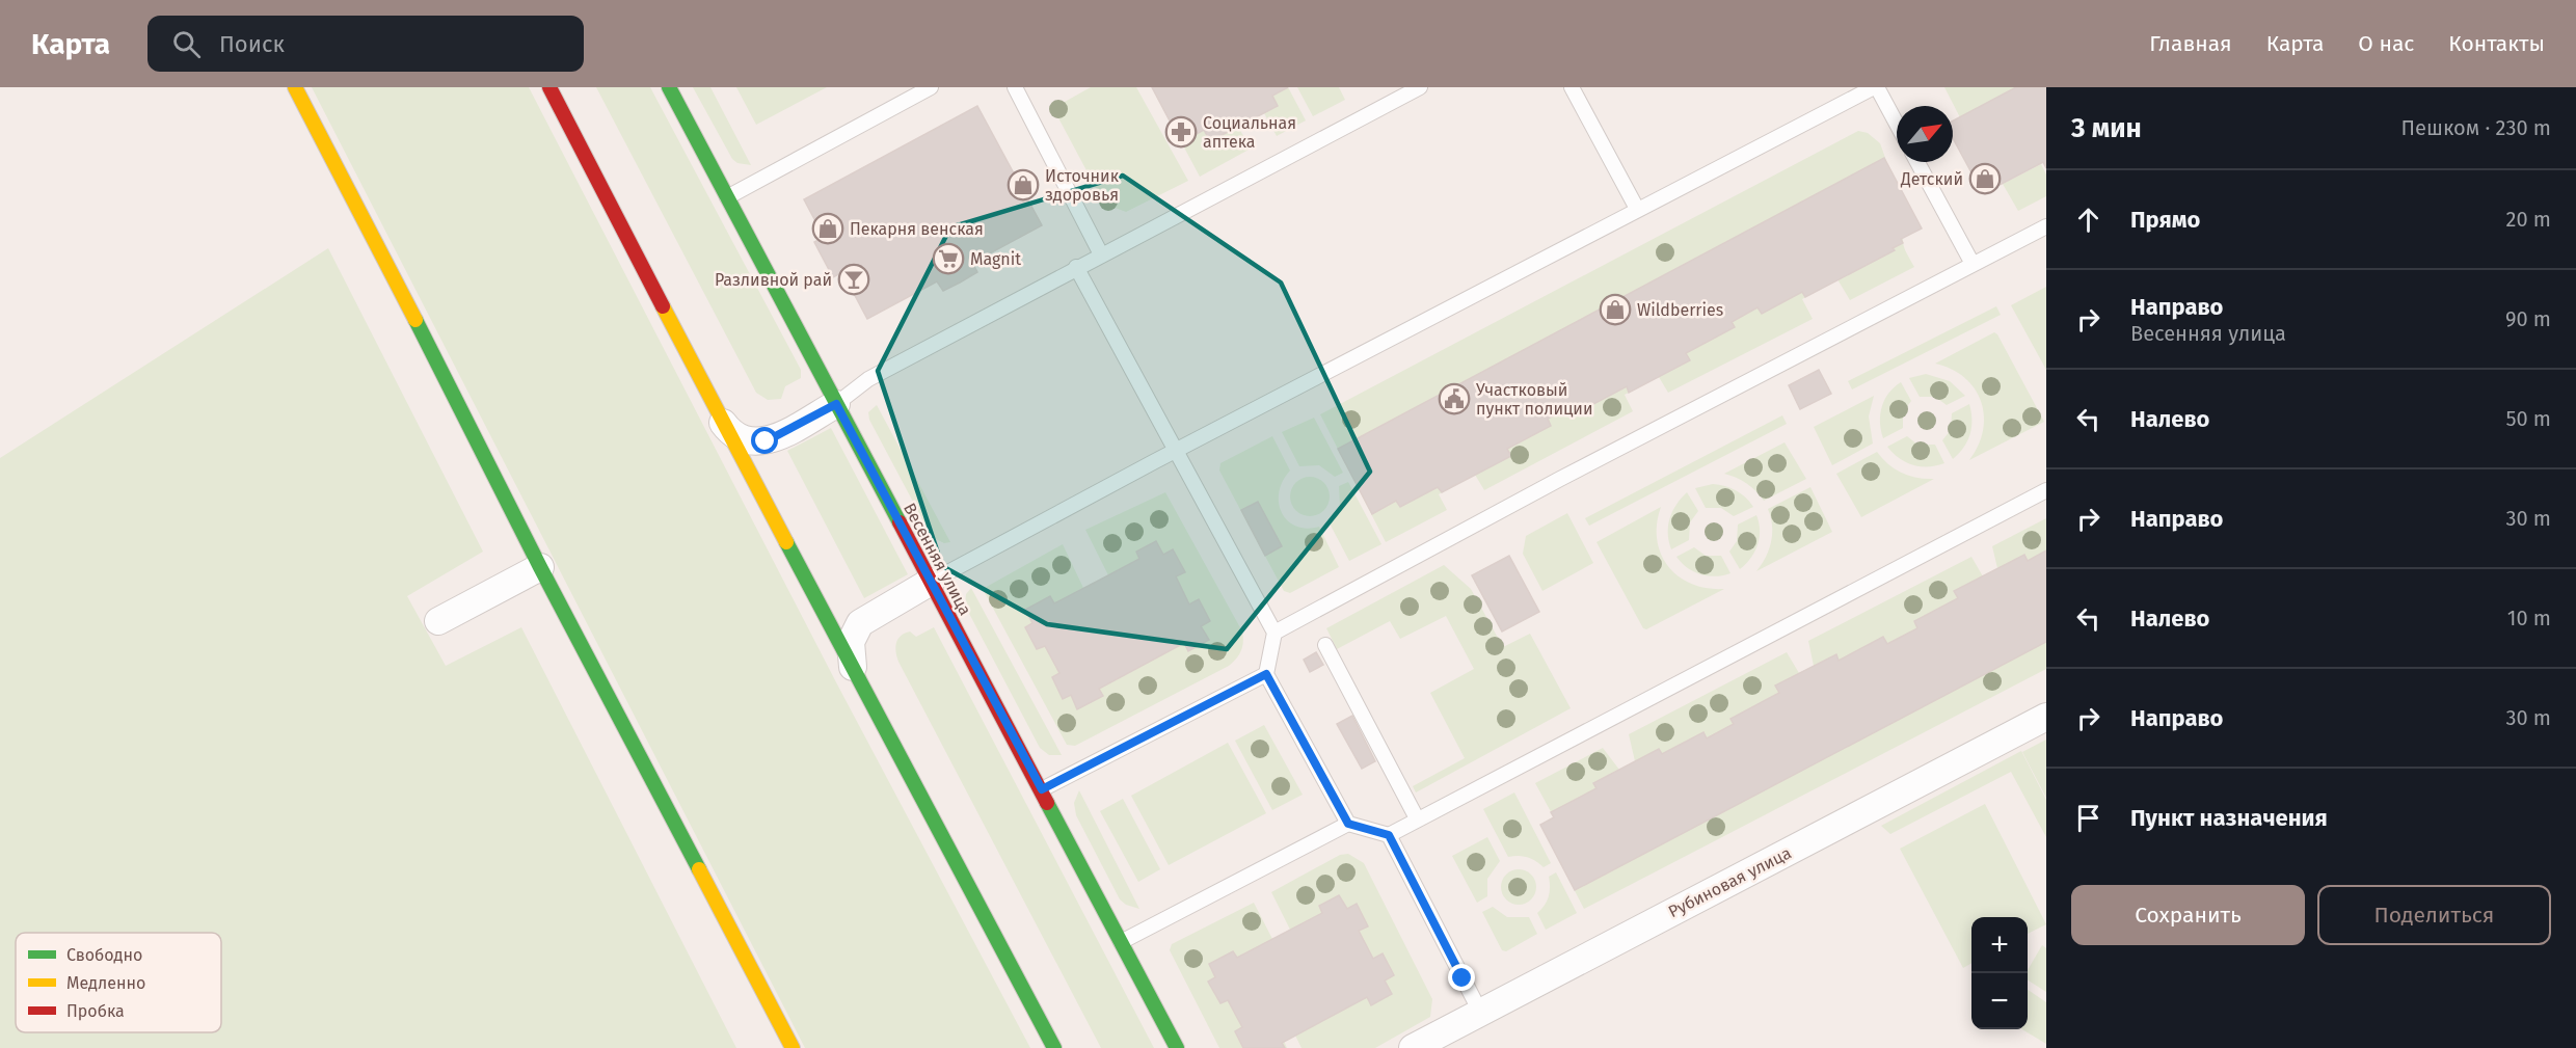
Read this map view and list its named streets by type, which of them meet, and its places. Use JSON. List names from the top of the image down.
{
  "streets": {
    "street": ["Весенняя улица", "Рубиновая улица"]
  },
  "places": {
    "pharmacy": ["Социальная аптека"],
    "shop": [
      "Детский",
      "Источник здоровья",
      "Пекарня венская",
      "Wildberries"
    ],
    "supermarket": ["Magnit"],
    "bar": ["Разливной рай"],
    "public building": ["Участковый пункт полиции"]
  },
  "legend": ["Свободно", "Медленно", "Пробка"],
  "north": "top right",
  "page": {
    "header": "Карта",
    "search": "Поиск",
    "nav": [
      "Главная",
      "Карта",
      "О нас",
      "Контакты"
    ],
    "heading": ["3 мин", "Пешком · 230 m"],
    "list": [
      ["Прямо", "20 m"],
      ["Направо", "Весенняя улица", "90 m"],
      ["Налево", "50 m"],
      ["Направо", "30 m"],
      ["Налево", "10 m"],
      ["Направо", "30 m"],
      "Пункт назначения"
    ],
    "buttons": ["Сохранить", "Поделиться"],
    "map_buttons": ["+", "−"]
  }
}
